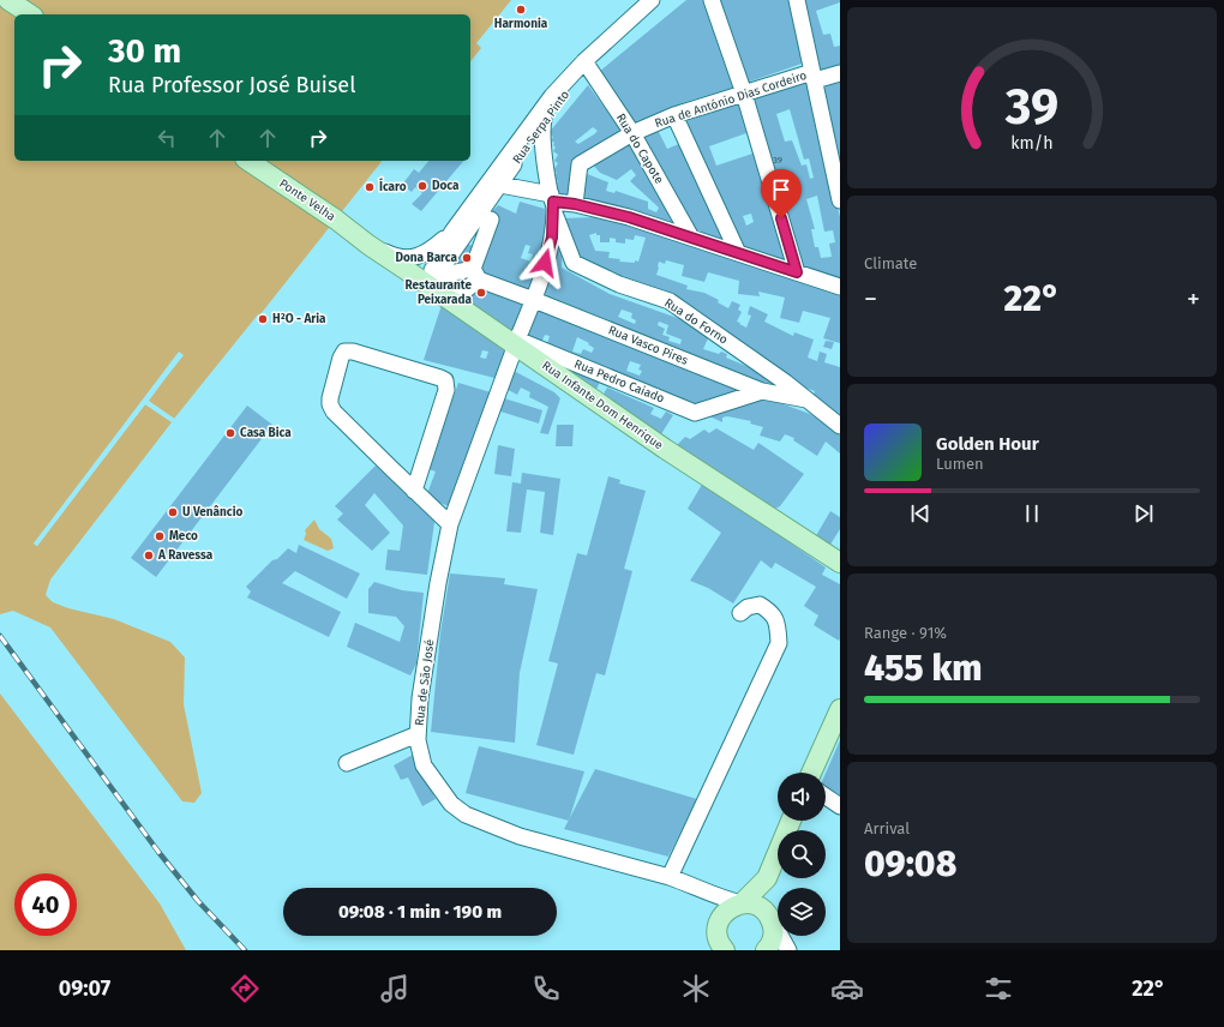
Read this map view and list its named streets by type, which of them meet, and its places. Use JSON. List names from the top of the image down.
{
  "streets": {
    "main road": ["Ponte Velha", "Rua Infante Dom Henrique"],
    "street": [
      "Rua de António Dias Cordeiro",
      "Rua Serpa Pinto",
      "Rua do Capote",
      "Rua do Forno",
      "Rua Vasco Pires",
      "Rua Pedro Caiado",
      "Rua de São José"
    ]
  },
  "crossings": [
    ["Rua de António Dias Cordeiro", "Rua do Capote"],
    ["Rua Serpa Pinto", "Rua do Capote"],
    ["Ponte Velha", "Rua Infante Dom Henrique"],
    ["Rua do Forno", "Rua Vasco Pires"],
    ["Rua do Forno", "Rua de São José"],
    ["Rua Vasco Pires", "Rua Pedro Caiado"],
    ["Rua Vasco Pires", "Rua de São José"],
    ["Rua Pedro Caiado", "Rua de São José"]
  ],
  "places": [
    "Harmonia",
    "Doca",
    "Ícaro",
    "Dona Barca",
    "Restaurante Peixarada",
    "H²O - Aria",
    "Casa Bica",
    "U Venâncio",
    "Meco",
    "A Ravessa"
  ],
  "house_numbers": ["39"],
  "page": {
    "turn": ["30 m", "Rua Professor José Buisel"],
    "tile": [
      "Climate",
      ["Range · 91%", "455 km"],
      ["Arrival", "09:08"]
    ],
    "heat": ["−", "22°", "+"],
    "song": ["Golden Hour", "Lumen"],
    "limit": "40",
    "trip": "09:08 · 1 min · 190 m",
    "tabs": ["09:07", "22°"],
    "gauge": ["39", "km/h"]
  }
}
